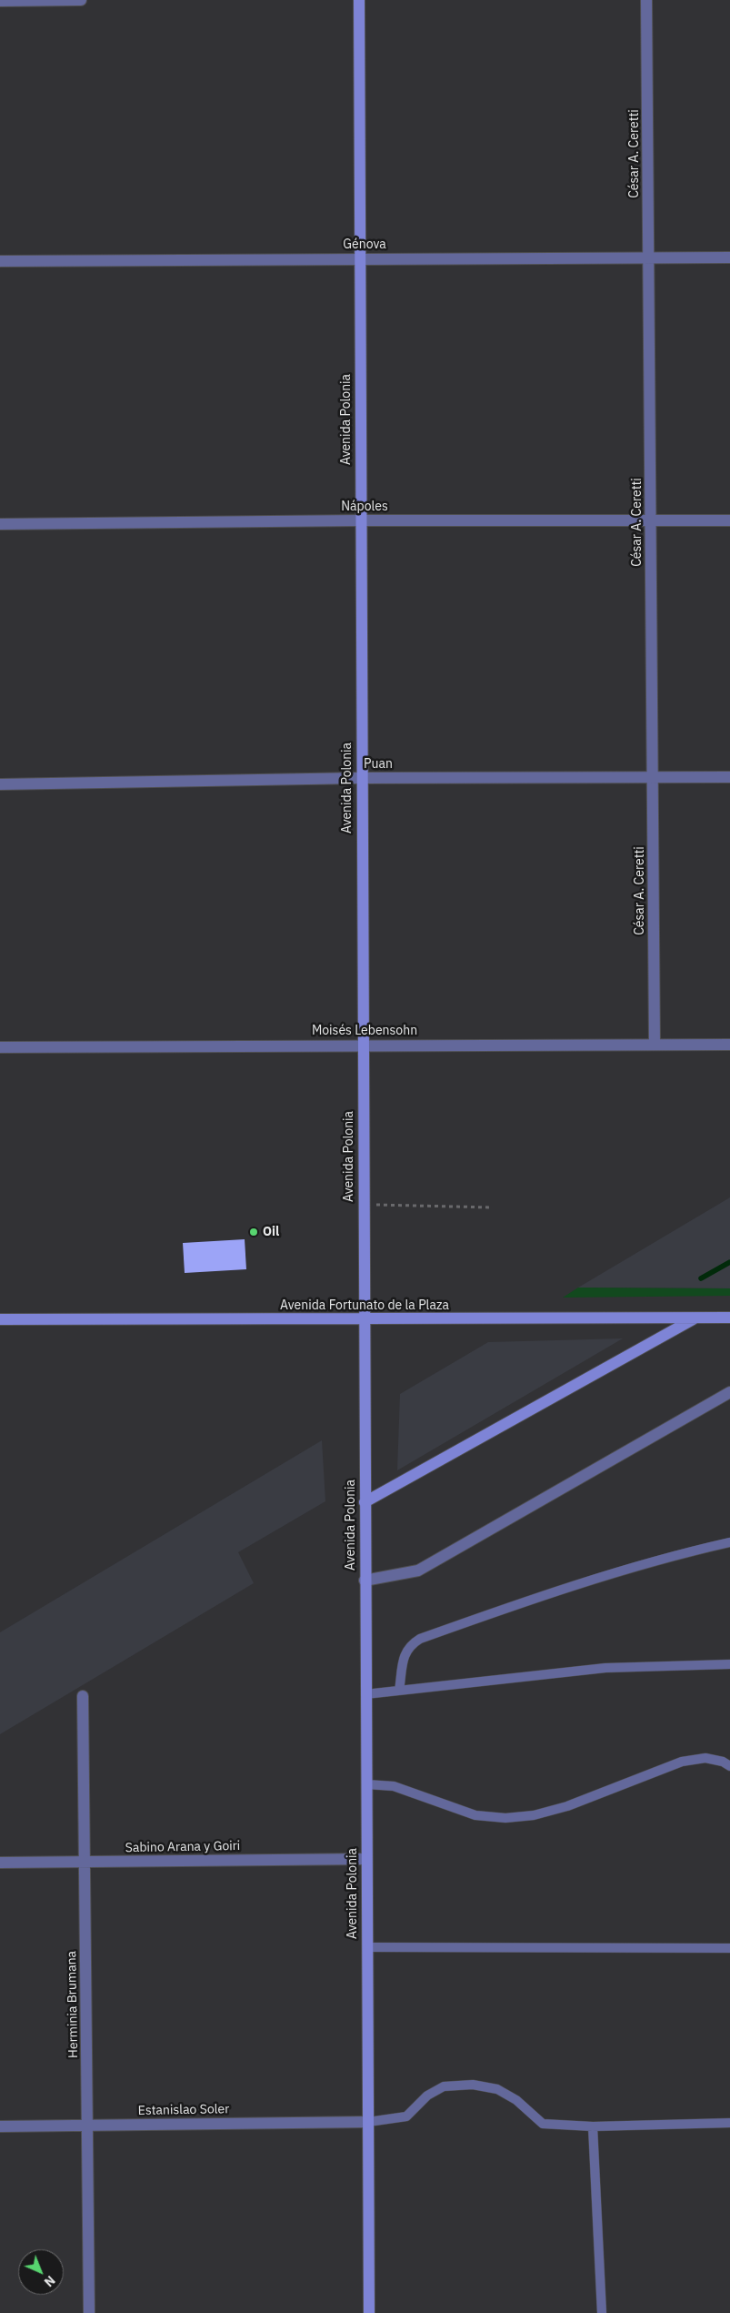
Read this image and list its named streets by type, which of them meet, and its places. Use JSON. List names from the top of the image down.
{
  "streets": {
    "main road": ["Avenida Polonia", "Avenida Fortunato de la Plaza"],
    "street": [
      "César A. Ceretti",
      "Génova",
      "Nápoles",
      "Puan",
      "Moisés Lebensohn",
      "Sabino Arana y Goiri",
      "Herminia Brumana",
      "Estanislao Soler"
    ]
  },
  "crossings": [
    ["César A. Ceretti", "Génova"],
    ["César A. Ceretti", "Nápoles"],
    ["César A. Ceretti", "Puan"],
    ["César A. Ceretti", "Moisés Lebensohn"],
    ["Génova", "Avenida Polonia"],
    ["Avenida Polonia", "Nápoles"],
    ["Avenida Polonia", "Puan"],
    ["Avenida Polonia", "Moisés Lebensohn"],
    ["Avenida Polonia", "Avenida Fortunato de la Plaza"],
    ["Avenida Polonia", "Sabino Arana y Goiri"],
    ["Avenida Polonia", "Estanislao Soler"],
    ["Sabino Arana y Goiri", "Herminia Brumana"],
    ["Herminia Brumana", "Estanislao Soler"]
  ],
  "places": ["Oil"],
  "north": "bottom right"
}
